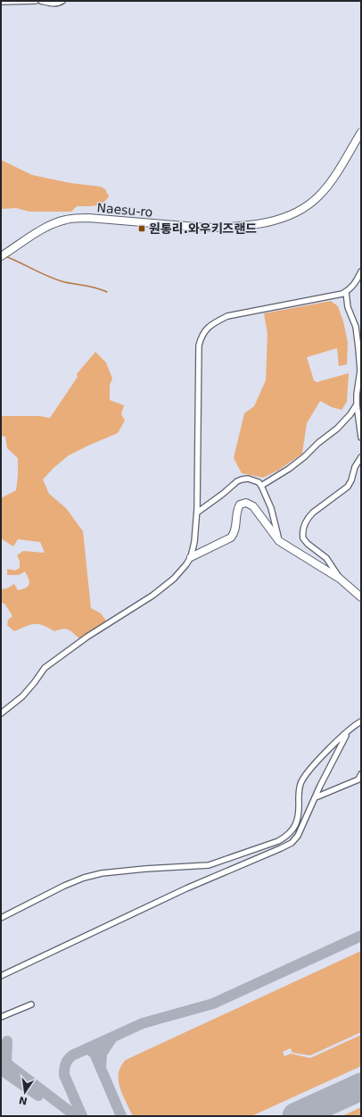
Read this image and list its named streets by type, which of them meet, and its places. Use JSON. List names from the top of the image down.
{
  "streets": {
    "street": ["Naesu-ro"]
  },
  "places": {
    "transit": ["원통리.와우키즈랜드"]
  },
  "north": "bottom"
}
